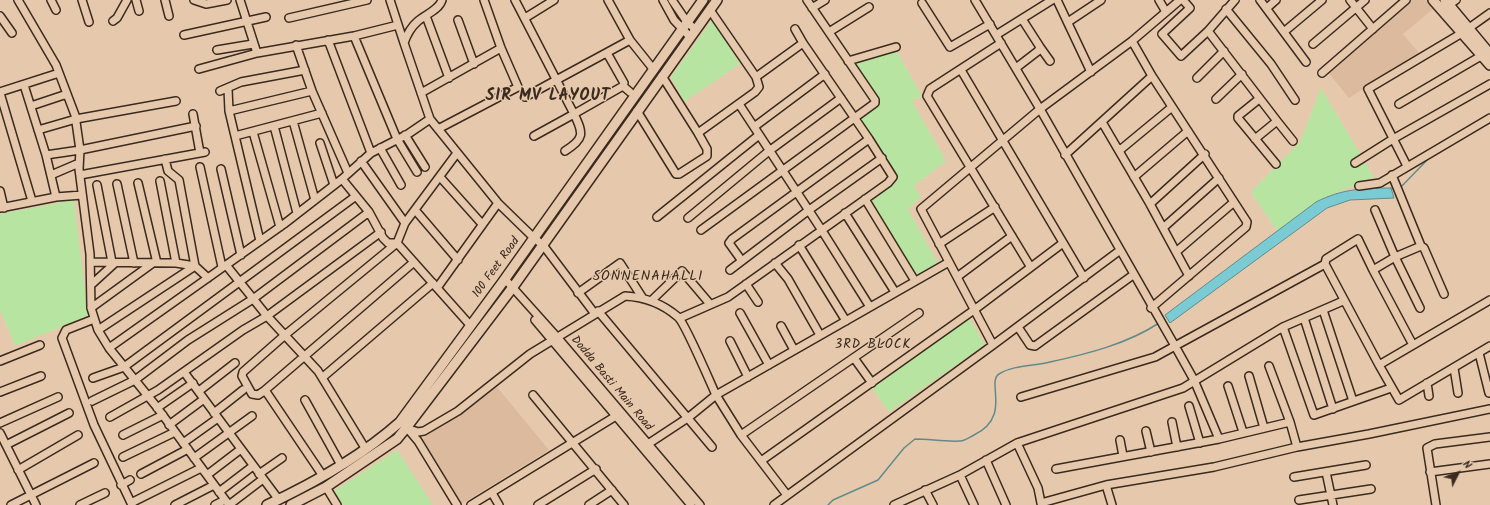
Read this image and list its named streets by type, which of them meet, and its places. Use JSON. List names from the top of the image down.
{
  "streets": {
    "main road": ["100 Feet Road"],
    "street": ["Dodda Basti Main Road"]
  },
  "crossings": [
    ["100 Feet Road", "Dodda Basti Main Road"]
  ],
  "districts": ["SIR MV LAYOUT", "SONNENAHALLI", "3RD BLOCK"],
  "north": "top right"
}
